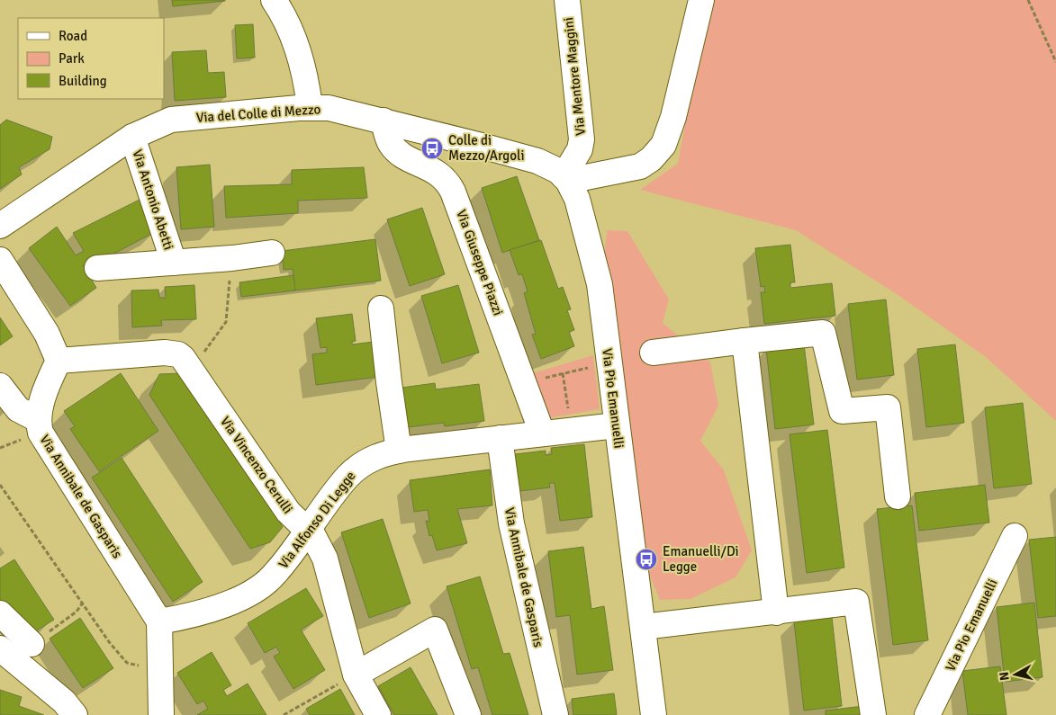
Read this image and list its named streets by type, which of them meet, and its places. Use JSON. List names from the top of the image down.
{
  "streets": {
    "street": [
      "Via Mentore Maggini",
      "Via del Colle di Mezzo",
      "Via Antonio Abetti",
      "Via Giuseppe Piazzi",
      "Via Pio Emanuelli",
      "Via Vincenzo Cerulli",
      "Via Annibale de Gasparis",
      "Via Alfonso Di Legge"
    ]
  },
  "crossings": [
    ["Via Mentore Maggini", "Via del Colle di Mezzo"],
    ["Via Mentore Maggini", "Via Pio Emanuelli"],
    ["Via del Colle di Mezzo", "Via Antonio Abetti"],
    ["Via del Colle di Mezzo", "Via Giuseppe Piazzi"],
    ["Via del Colle di Mezzo", "Via Pio Emanuelli"],
    ["Via Giuseppe Piazzi", "Via Alfonso Di Legge"],
    ["Via Pio Emanuelli", "Via Alfonso Di Legge"],
    ["Via Vincenzo Cerulli", "Via Annibale de Gasparis"],
    ["Via Vincenzo Cerulli", "Via Alfonso Di Legge"],
    ["Via Annibale de Gasparis", "Via Alfonso Di Legge"]
  ],
  "places": {
    "bus stop": ["Colle di Mezzo/Argoli", "Emanuelli/Di Legge"]
  },
  "legend": ["Road", "Park", "Building"],
  "north": "left"
}
